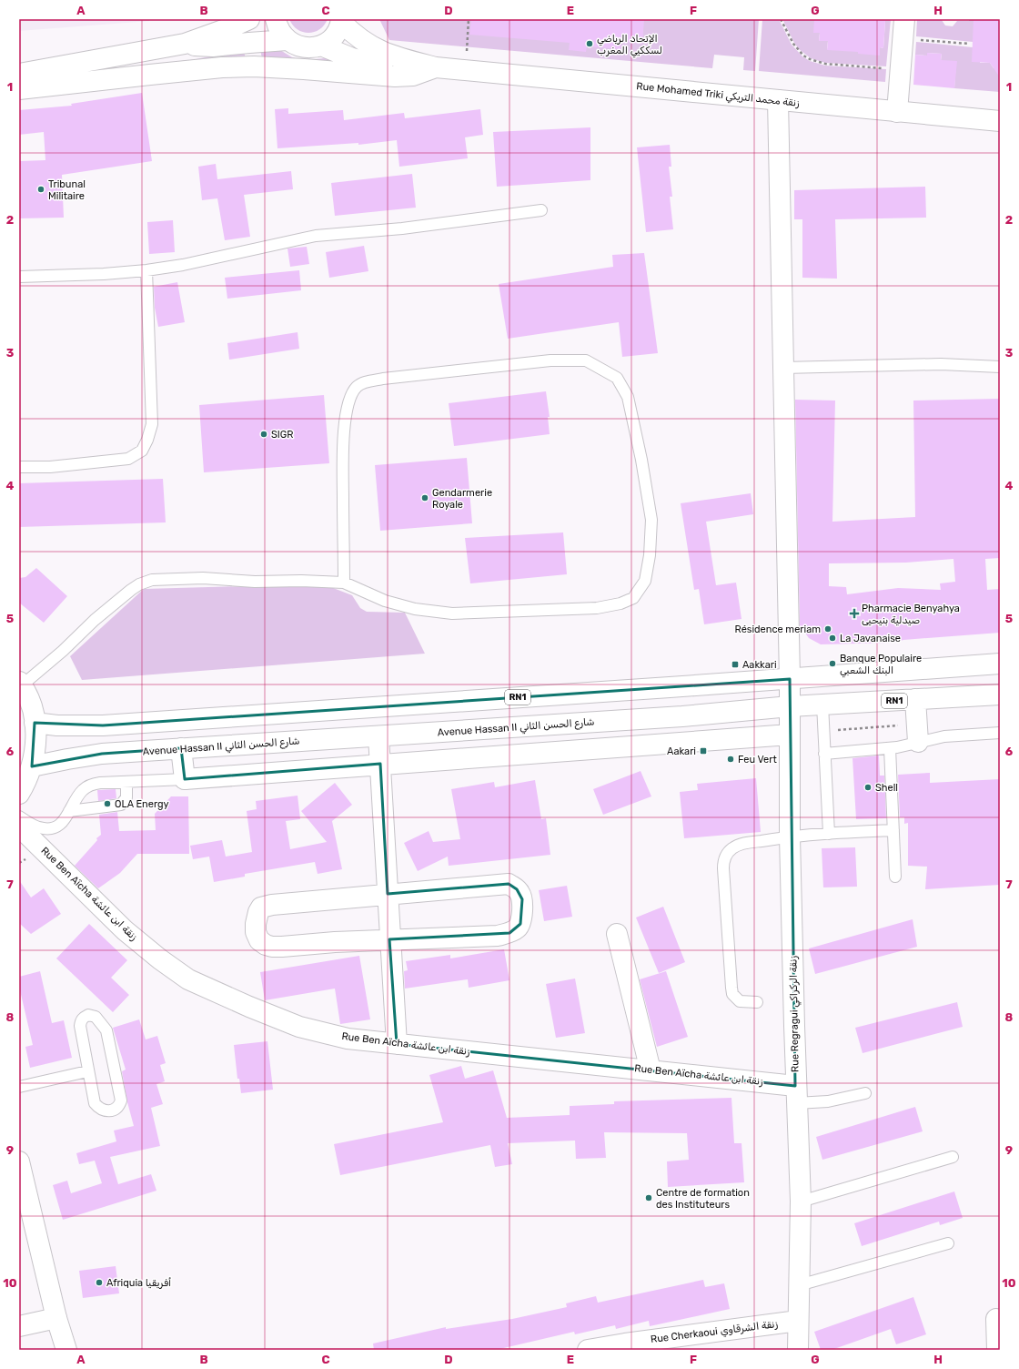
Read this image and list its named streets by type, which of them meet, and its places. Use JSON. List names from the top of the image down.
{
  "streets": {
    "street": [
      "Rue Mohamed Triki زنقة محمد التريكي",
      "RN1",
      "Avenue Hassan II شارع الحسن الثاني",
      "Rue Ben Aïcha زنقة ابن عائشة",
      "Rue Regragui زنقة الركراكي",
      "Rue Cherkaoui زنقة الشرقاوي"
    ]
  },
  "crossings": [
    ["Rue Mohamed Triki زنقة محمد التريكي", "Rue Regragui زنقة الركراكي"],
    ["RN1", "Rue Regragui زنقة الركراكي"],
    ["Avenue Hassan II شارع الحسن الثاني", "Rue Regragui زنقة الركراكي"],
    ["Rue Ben Aïcha زنقة ابن عائشة", "Rue Regragui زنقة الركراكي"],
    ["Rue Regragui زنقة الركراكي", "Rue Cherkaoui زنقة الشرقاوي"]
  ],
  "places": {
    "other": [
      "الإتحاد الرياضي لسككيي المغرب",
      "Tribunal Militaire",
      "SIGR",
      "Gendarmerie Royale",
      "Résidence meriam",
      "La Javanaise",
      "Banque Populaire البنك الشعبي",
      "Feu Vert",
      "Shell",
      "OLA Energy",
      "Centre de formation des Instituteurs",
      "Afriquia أفريقيا"
    ],
    "health": ["Pharmacie Benyahya صيدلية بنيحيى"],
    "transit": ["Aakkari", "Aakari"]
  },
  "grid": {
    "columns": [
      "A",
      "B",
      "C",
      "D",
      "E",
      "F",
      "G",
      "H"
    ],
    "rows": [
      "1",
      "2",
      "3",
      "4",
      "5",
      "6",
      "7",
      "8",
      "9",
      "10"
    ]
  }
}
